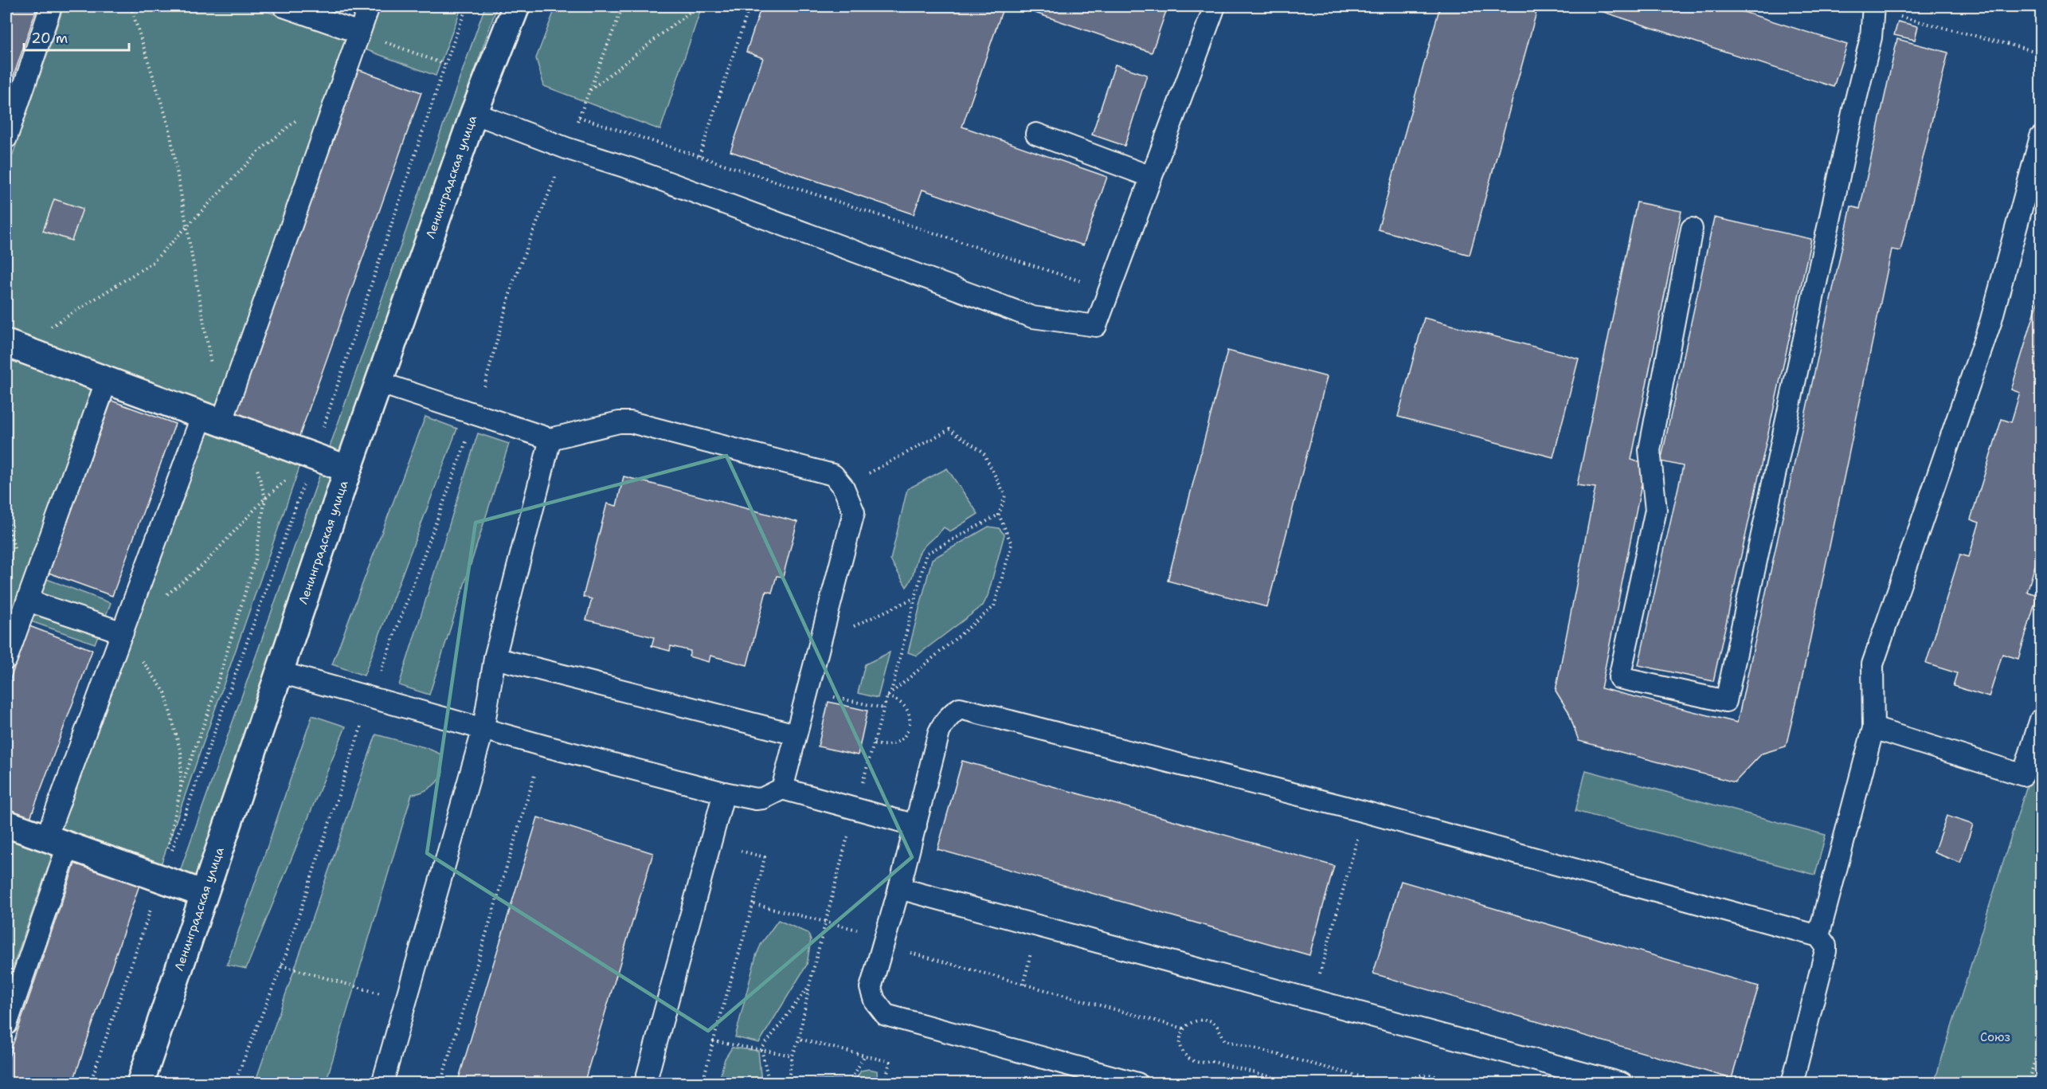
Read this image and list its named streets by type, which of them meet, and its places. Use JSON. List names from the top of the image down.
{
  "streets": {
    "main road": ["Ленинградская улица"]
  },
  "parks": ["Союз"],
  "scale_bar": "20 m"
}
